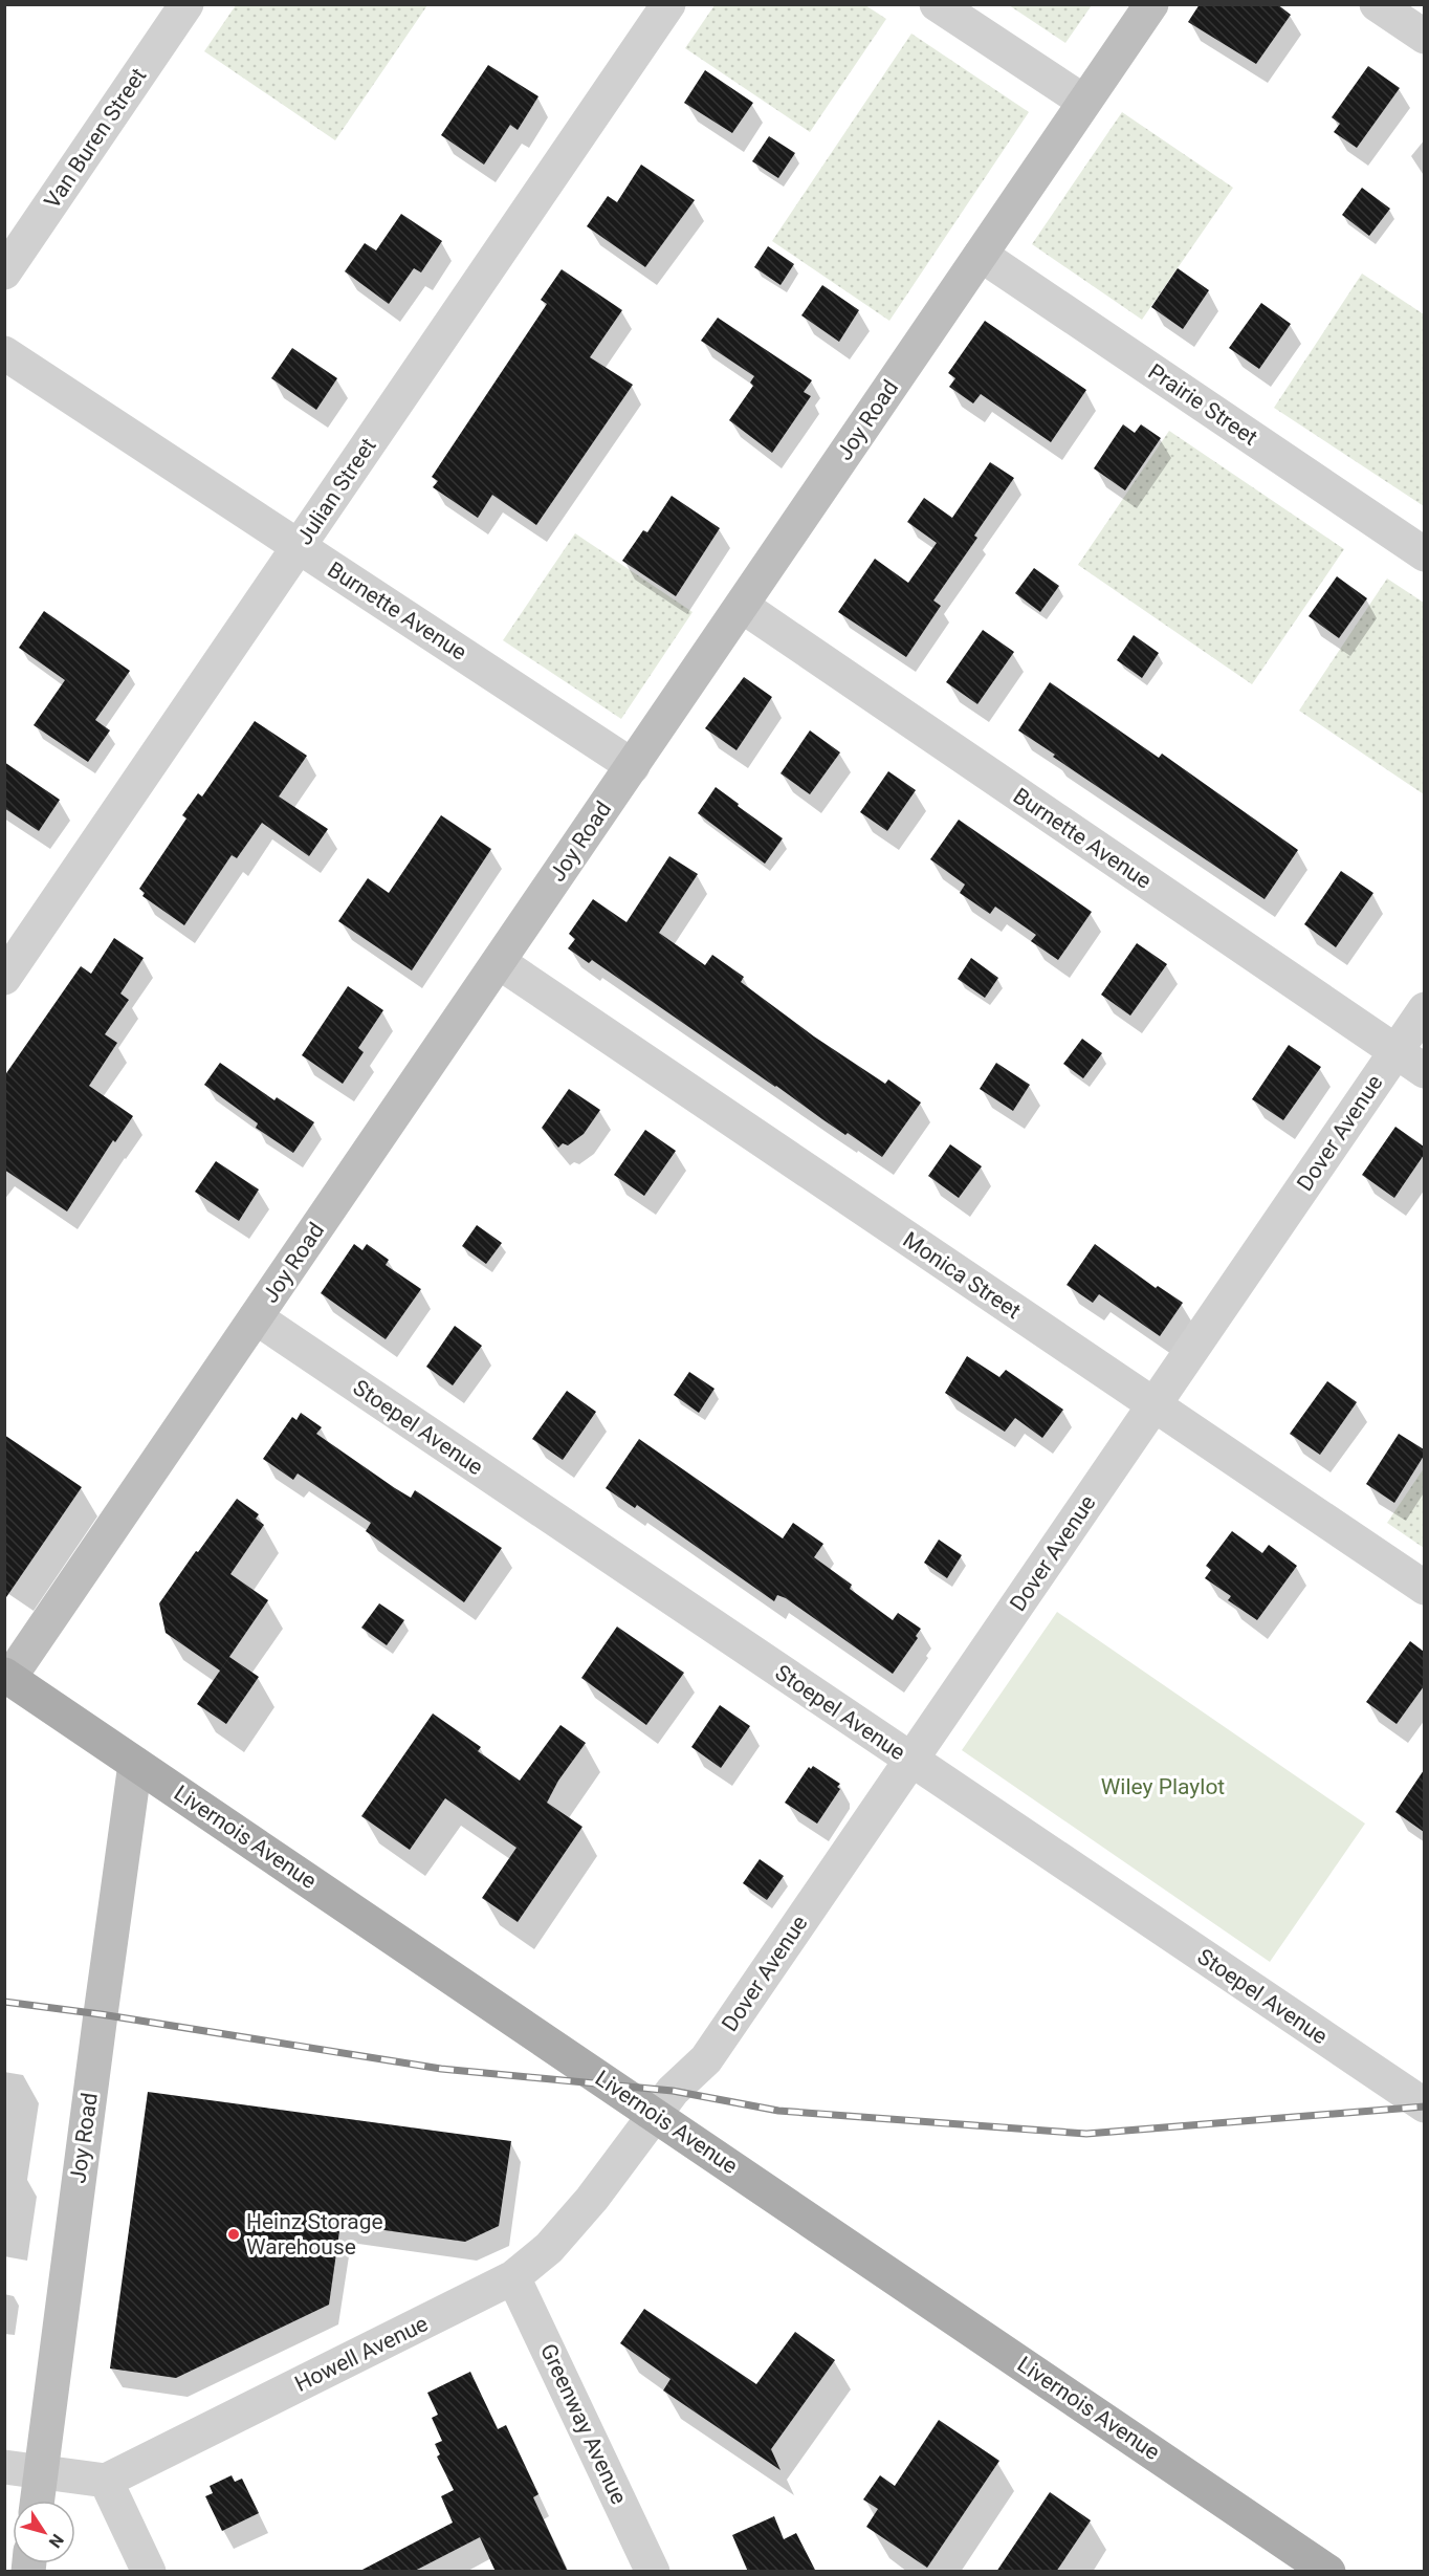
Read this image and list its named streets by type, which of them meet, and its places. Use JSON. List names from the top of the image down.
{
  "streets": {
    "main road": ["Livernois Avenue"],
    "street": [
      "Van Buren Street",
      "Prairie Street",
      "Joy Road",
      "Julian Street",
      "Burnette Avenue",
      "Dover Avenue",
      "Monica Street",
      "Stoepel Avenue",
      "Howell Avenue",
      "Greenway Avenue"
    ]
  },
  "crossings": [
    ["Prairie Street", "Joy Road"],
    ["Joy Road", "Burnette Avenue"],
    ["Joy Road", "Monica Street"],
    ["Joy Road", "Stoepel Avenue"],
    ["Joy Road", "Livernois Avenue"],
    ["Julian Street", "Burnette Avenue"],
    ["Burnette Avenue", "Dover Avenue"],
    ["Dover Avenue", "Monica Street"],
    ["Dover Avenue", "Stoepel Avenue"],
    ["Dover Avenue", "Livernois Avenue"],
    ["Dover Avenue", "Howell Avenue"],
    ["Livernois Avenue", "Howell Avenue"],
    ["Howell Avenue", "Greenway Avenue"]
  ],
  "parks": ["Wiley Playlot"],
  "places": ["Heinz Storage Warehouse"],
  "north": "bottom right"
}
